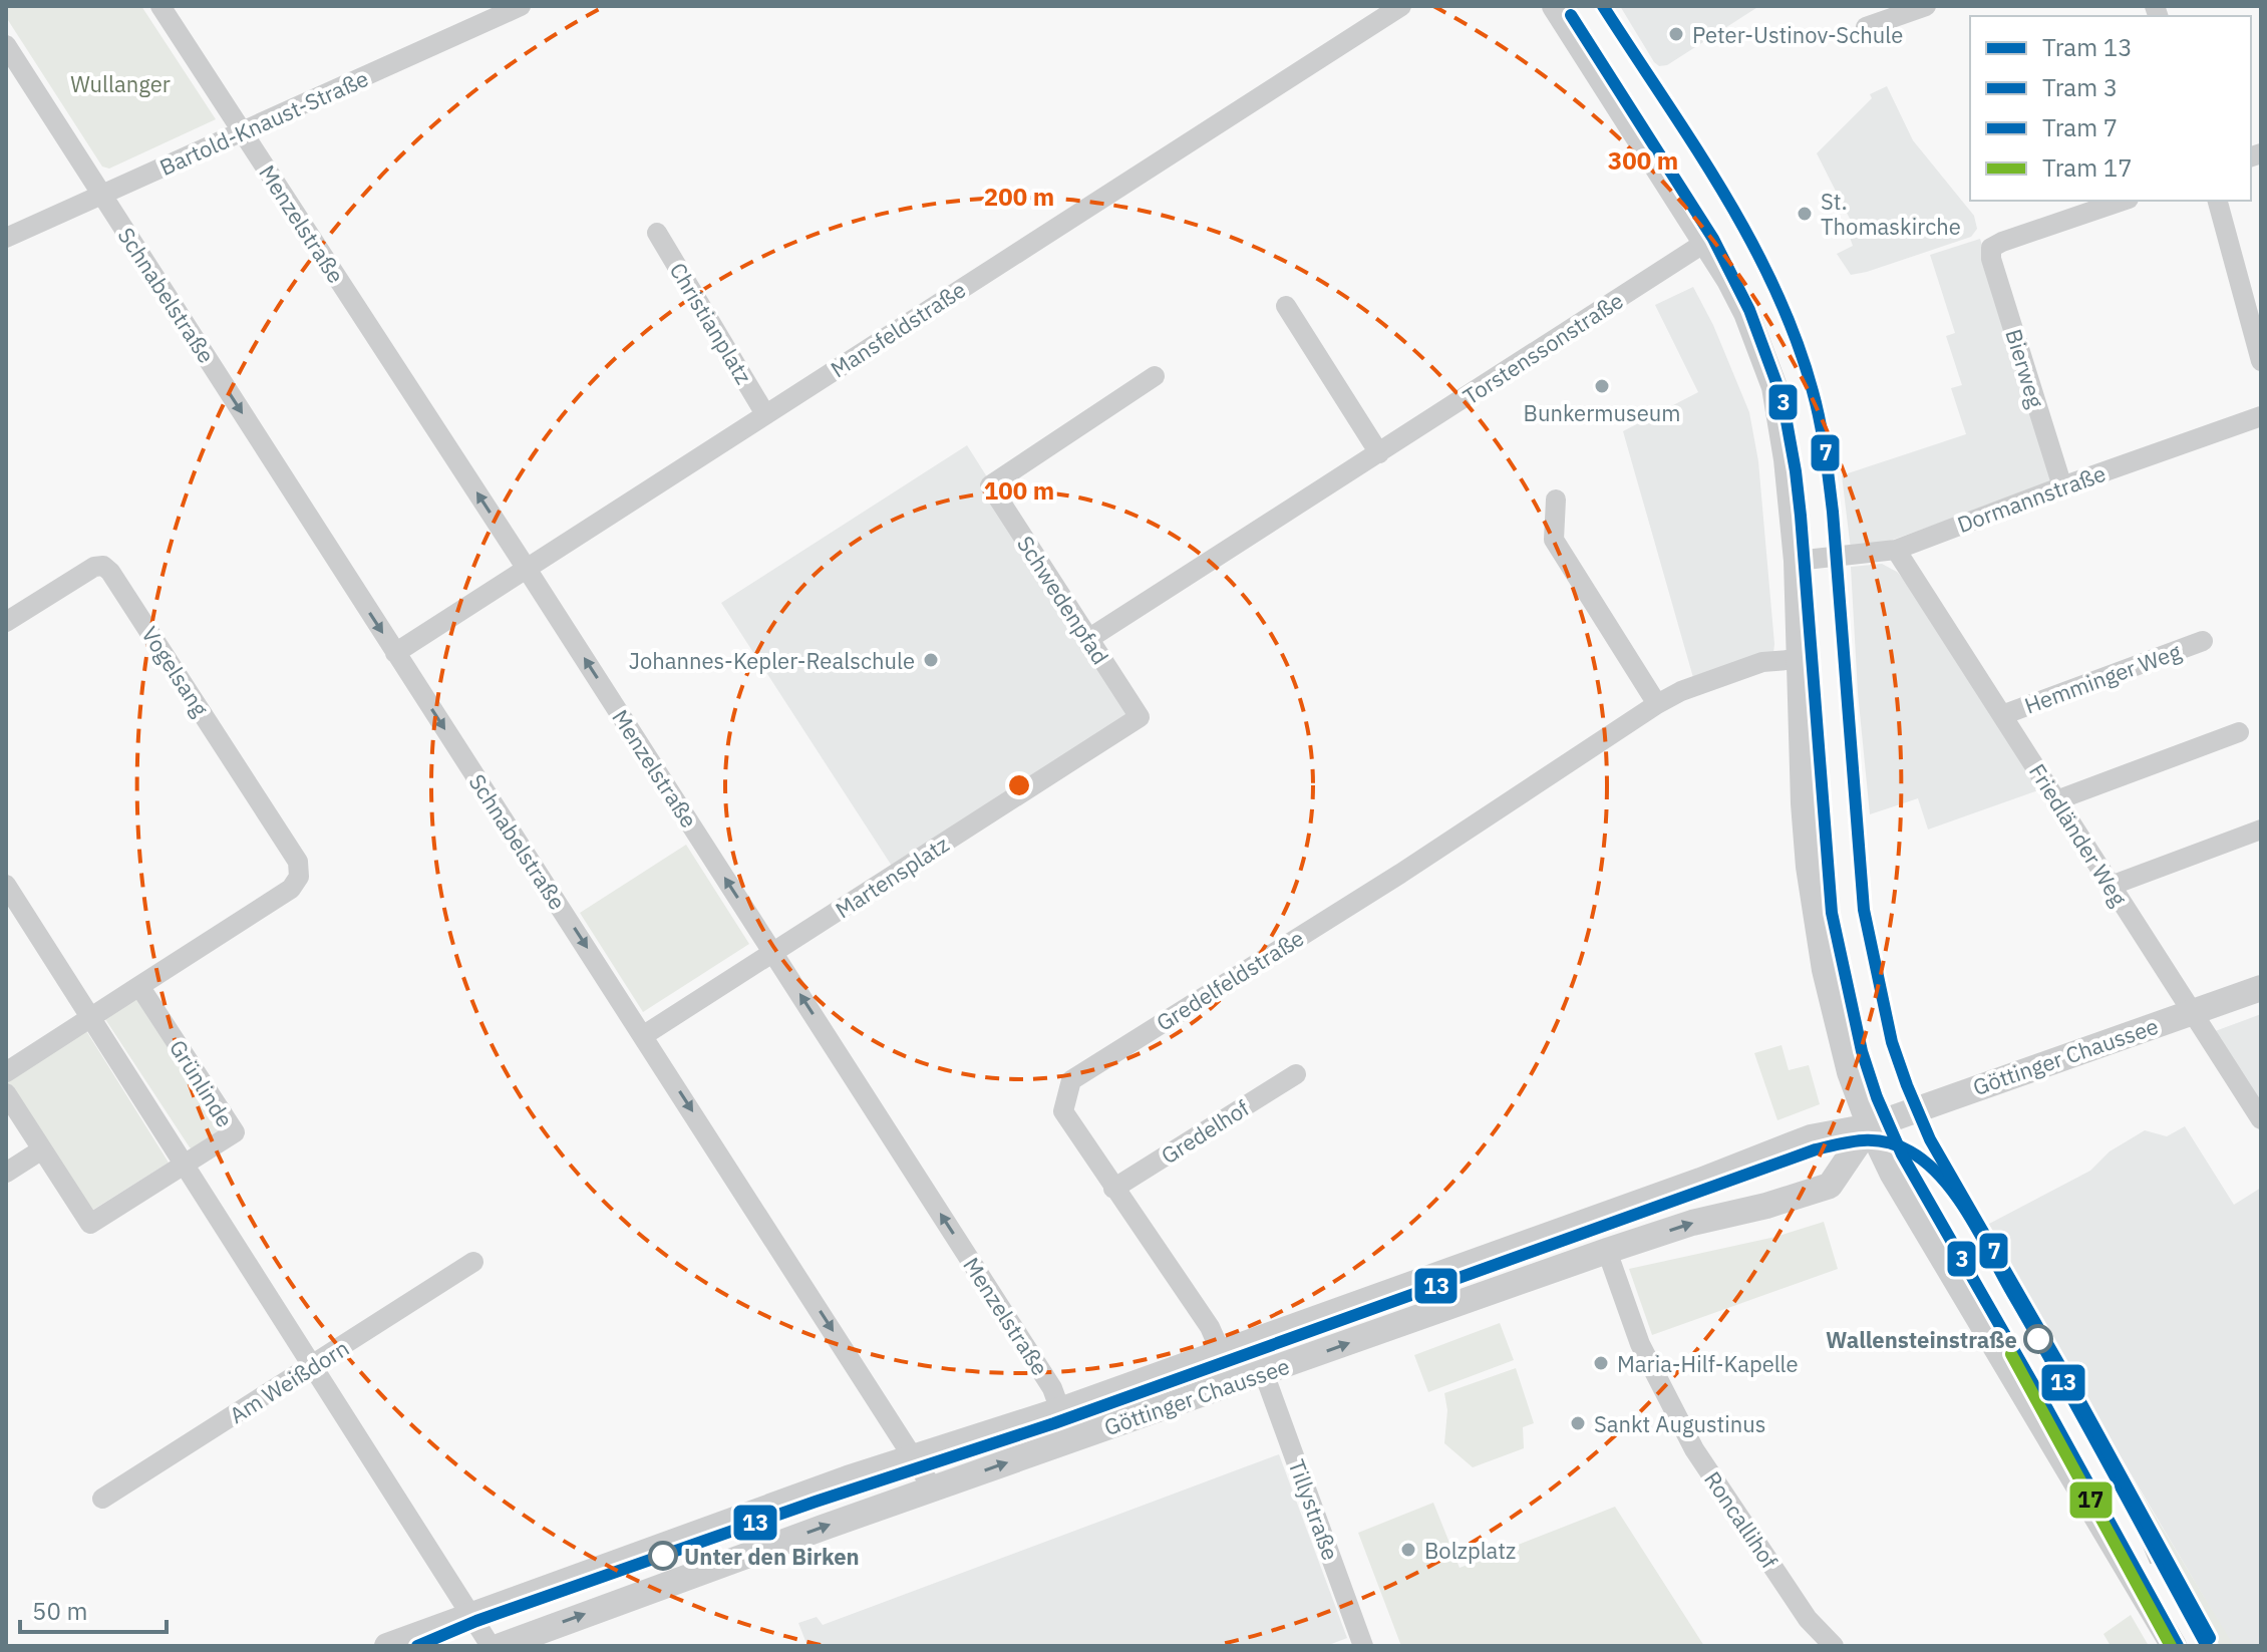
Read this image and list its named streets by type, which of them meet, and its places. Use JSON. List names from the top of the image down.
{
  "streets": {
    "street": [
      "Bartold-Knaust-Straße",
      "Menzelstraße",
      "Schnabelstraße",
      "Christianplatz",
      "Mansfeldstraße",
      "Torstenssonstraße",
      "Bierweg",
      "Dormannstraße",
      "Schwedenpfad",
      "Vogelsang",
      "Hemminger Weg",
      "Friedländer Weg",
      "Martensplatz",
      "Gredelfeldstraße",
      "Göttinger Chaussee",
      "Grünlinde",
      "Gredelhof",
      "Am Weißdorn",
      "Tillystraße",
      "Roncallihof"
    ]
  },
  "crossings": [
    ["Bartold-Knaust-Straße", "Menzelstraße"],
    ["Bartold-Knaust-Straße", "Schnabelstraße"],
    ["Menzelstraße", "Mansfeldstraße"],
    ["Menzelstraße", "Martensplatz"],
    ["Menzelstraße", "Göttinger Chaussee"],
    ["Schnabelstraße", "Mansfeldstraße"],
    ["Schnabelstraße", "Martensplatz"],
    ["Schnabelstraße", "Göttinger Chaussee"],
    ["Christianplatz", "Mansfeldstraße"],
    ["Torstenssonstraße", "Schwedenpfad"],
    ["Bierweg", "Dormannstraße"],
    ["Dormannstraße", "Friedländer Weg"],
    ["Schwedenpfad", "Martensplatz"],
    ["Vogelsang", "Grünlinde"],
    ["Hemminger Weg", "Friedländer Weg"],
    ["Friedländer Weg", "Göttinger Chaussee"],
    ["Gredelfeldstraße", "Göttinger Chaussee"],
    ["Gredelfeldstraße", "Gredelhof"],
    ["Göttinger Chaussee", "Tillystraße"],
    ["Göttinger Chaussee", "Roncallihof"]
  ],
  "one_way": ["Menzelstraße", "Schnabelstraße"],
  "parks": ["Wullanger"],
  "places": [
    "Peter-Ustinov-Schule",
    "St. Thomaskirche",
    "Bunkermuseum",
    "Johannes-Kepler-Realschule",
    "Wallensteinstraße",
    "Maria-Hilf-Kapelle",
    "Sankt Augustinus",
    "Bolzplatz",
    "Unter den Birken"
  ],
  "lines": [
    "tram line 7",
    "tram line 3",
    "tram line 13",
    "tram line 17"
  ],
  "legend": [
    "Tram 13",
    "Tram 3",
    "Tram 7",
    "Tram 17"
  ],
  "scale_bar": "50 m",
  "rings": ["300 m", "200 m", "100 m"]
}
